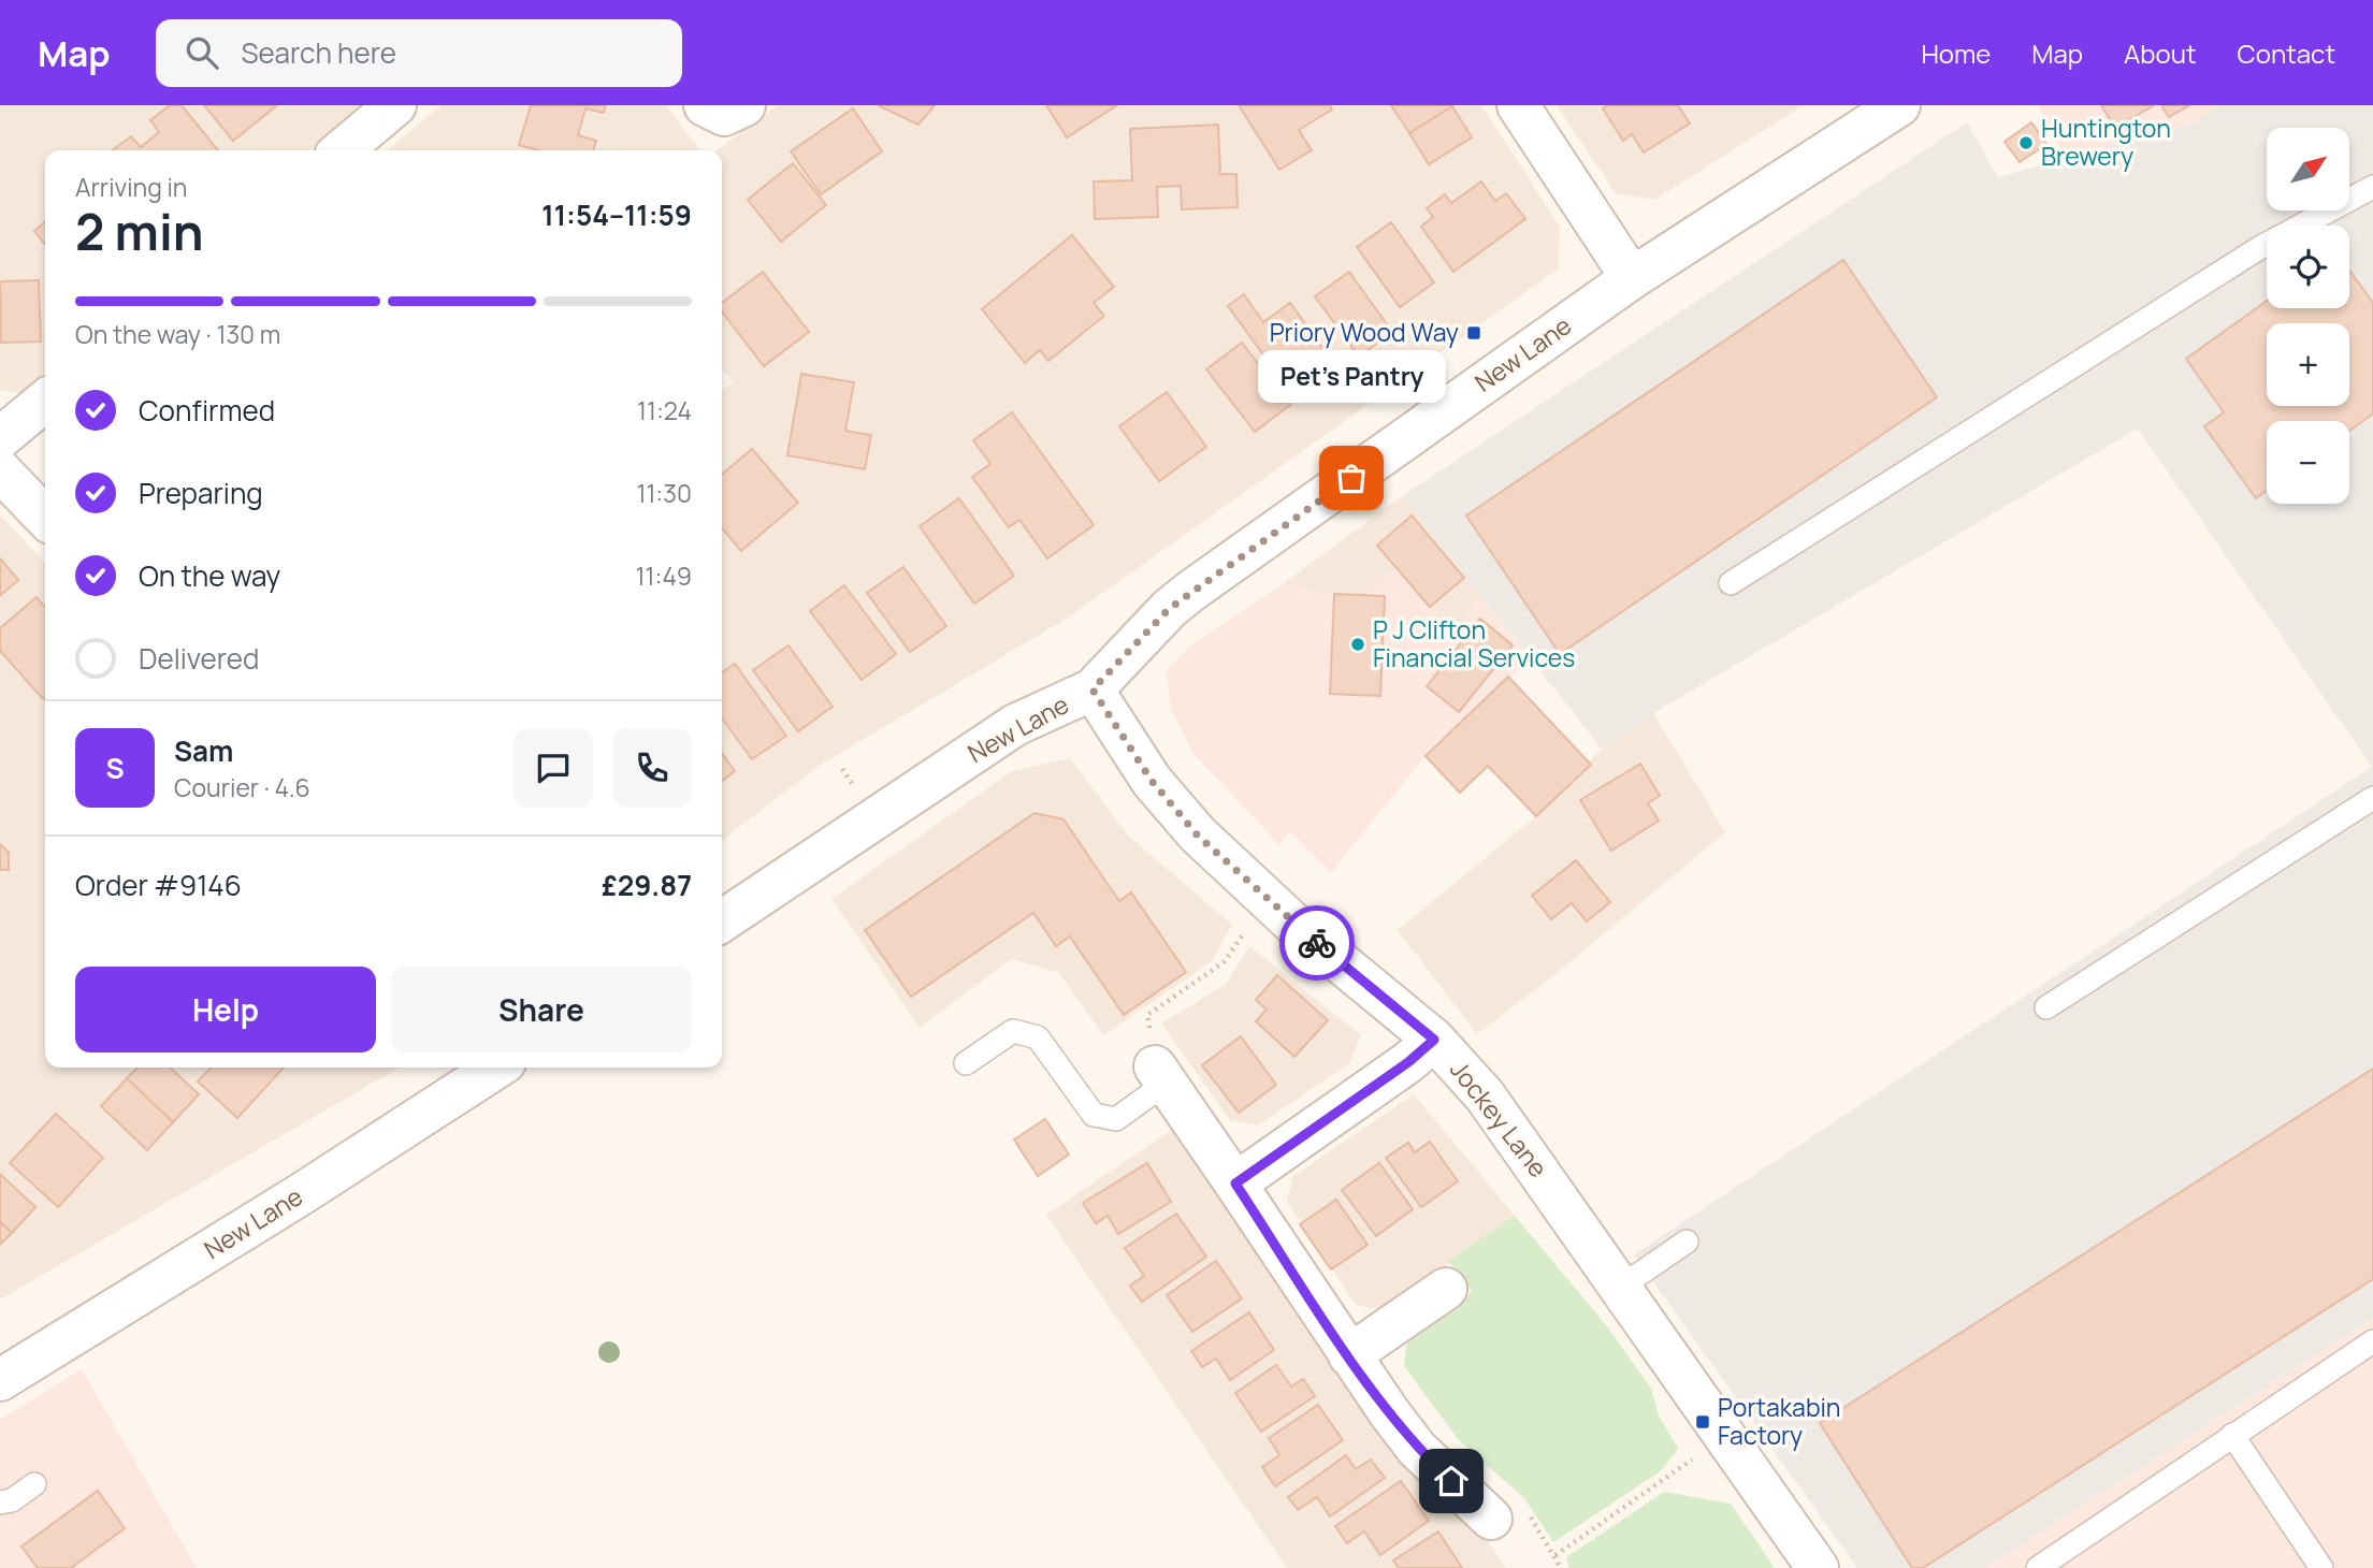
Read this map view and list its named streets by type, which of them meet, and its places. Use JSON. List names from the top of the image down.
{
  "streets": {
    "street": ["New Lane", "Jockey Lane"]
  },
  "crossings": [
    ["New Lane", "Jockey Lane"]
  ],
  "places": {
    "other": ["Huntington Brewery", "Pet's Pantry", "P J Clifton Financial Services"],
    "transit": ["Priory Wood Way", "Portakabin Factory"]
  },
  "north": "top right",
  "page": {
    "header": "Map",
    "search": "Search here",
    "nav": [
      "Home",
      "Map",
      "About",
      "Contact"
    ],
    "map_buttons": ["+", "−"],
    "heading": ["2 min", "Arriving in", "11:54–11:59"],
    "panel": [
      "Sam",
      "Courier · 4.6",
      "Order #9146",
      "£29.87"
    ],
    "bar": "On the way · 130 m",
    "bubble": "Pet's Pantry",
    "list": [
      ["Confirmed", "11:24"],
      ["Preparing", "11:30"],
      ["On the way", "11:49"],
      "Delivered"
    ],
    "round": "S",
    "buttons": ["Help", "Share"]
  }
}
